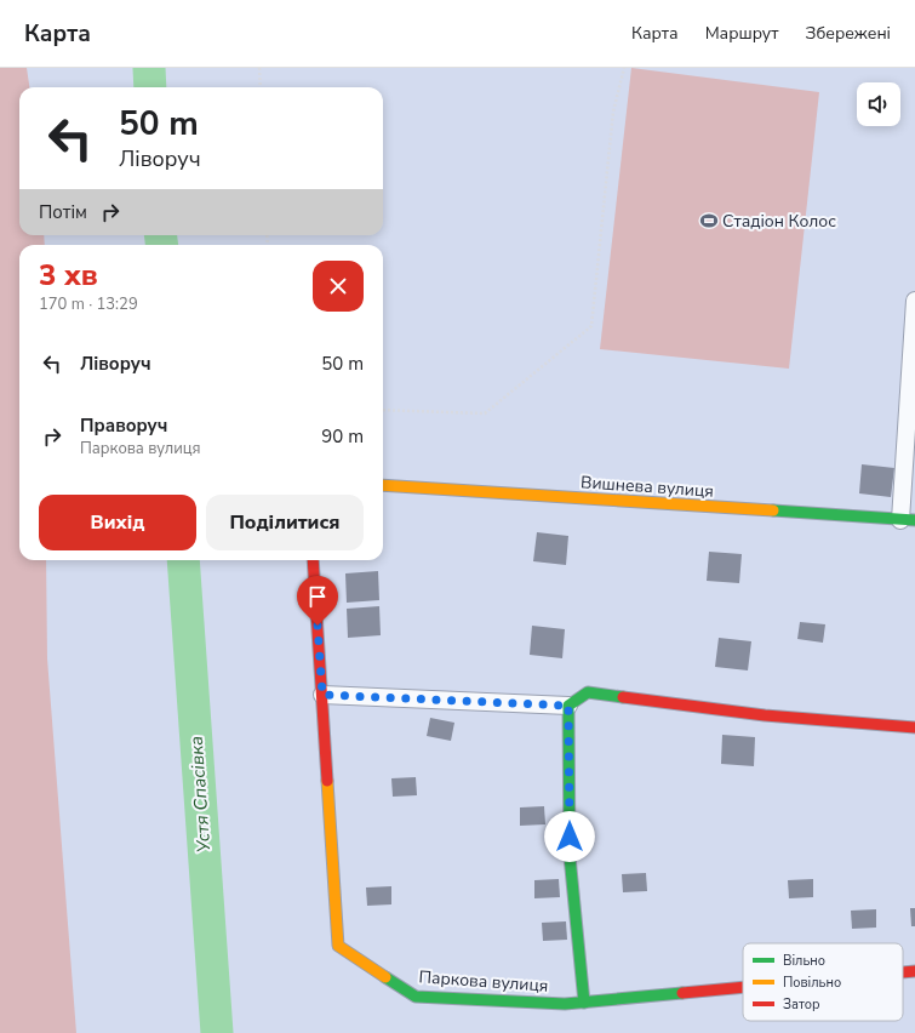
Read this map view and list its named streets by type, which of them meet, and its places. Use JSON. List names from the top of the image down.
{
  "streets": {
    "street": ["Вишнева вулиця", "Паркова вулиця"]
  },
  "water": ["Устя Спасівка"],
  "places": {
    "sports": ["Стадіон Колос"]
  },
  "legend": ["Вільно", "Повільно", "Затор"],
  "page": {
    "header": "Карта",
    "nav": ["Карта", "Маршрут", "Збережені"],
    "turn": ["50 m", "Ліворуч"],
    "then": "Потім",
    "heading": ["3 хв", "170 m · 13:29"],
    "list": [
      {
        "name": "Ліворуч",
        "value": "50 m"
      },
      {
        "name": "Праворуч",
        "note": "Паркова вулиця",
        "value": "90 m"
      }
    ],
    "buttons": ["Вихід", "Поділитися"]
  }
}
